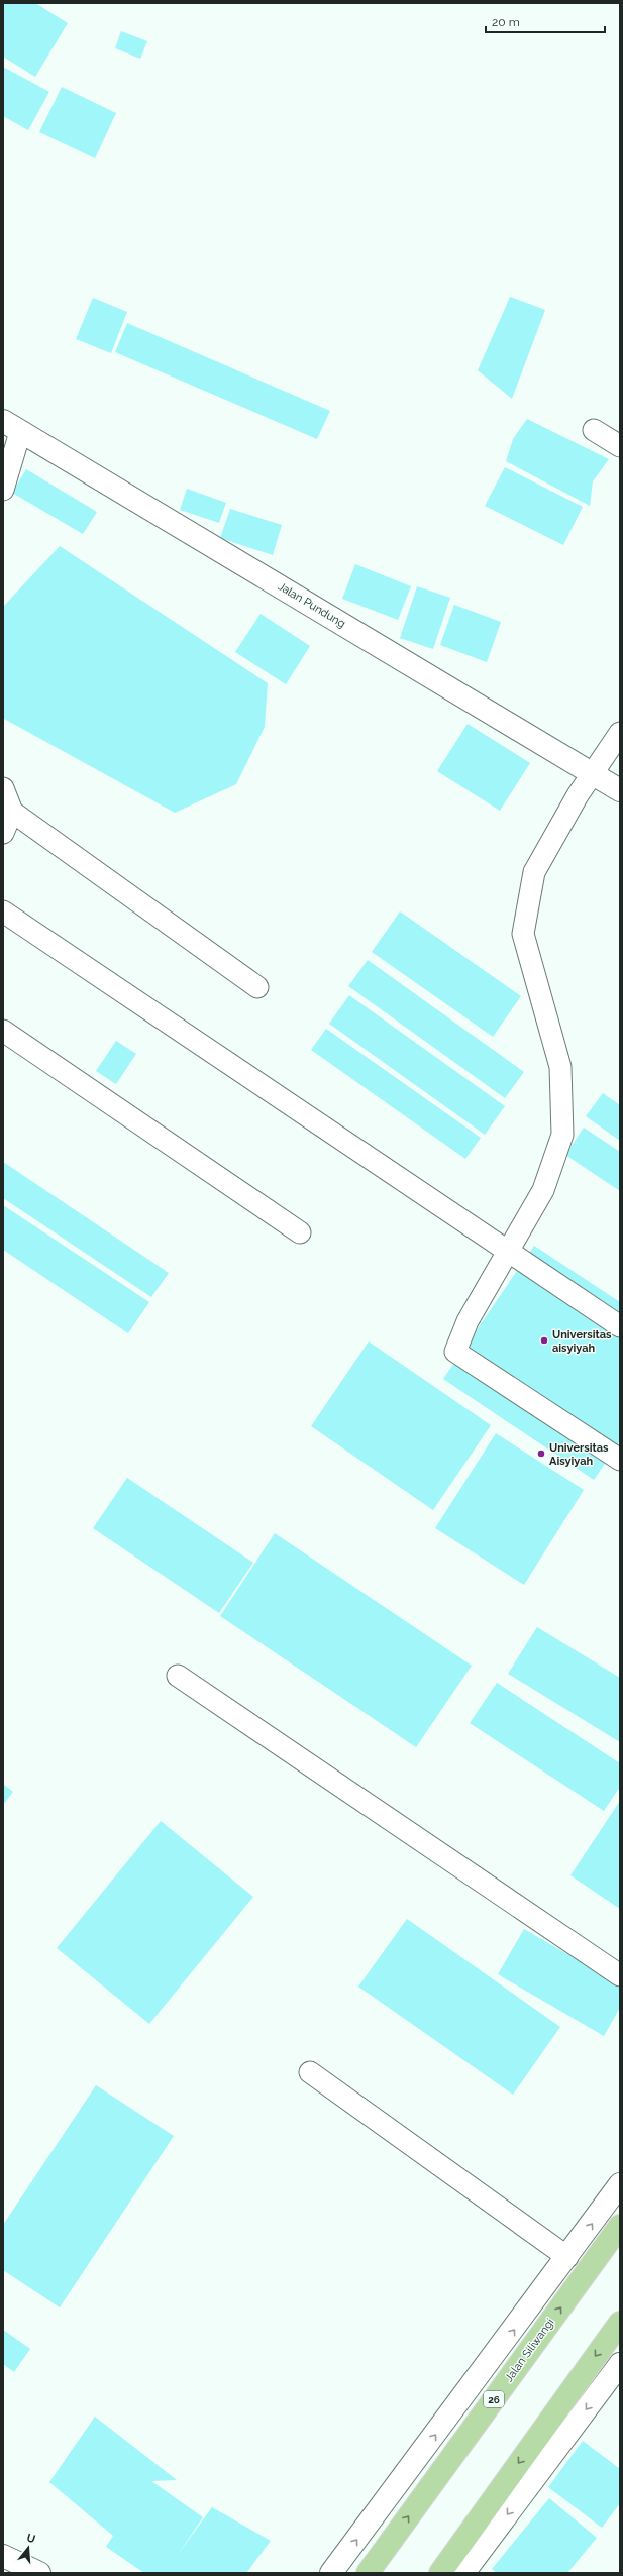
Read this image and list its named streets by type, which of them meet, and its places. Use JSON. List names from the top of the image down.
{
  "streets": {
    "highway": ["Jalan Siliwangi", "26"],
    "street": ["Jalan Pundung"]
  },
  "places": ["Universitas aisyiyah", "Universitas Aisyiyah"],
  "scale_bar": "20 m",
  "north": "top"
}
